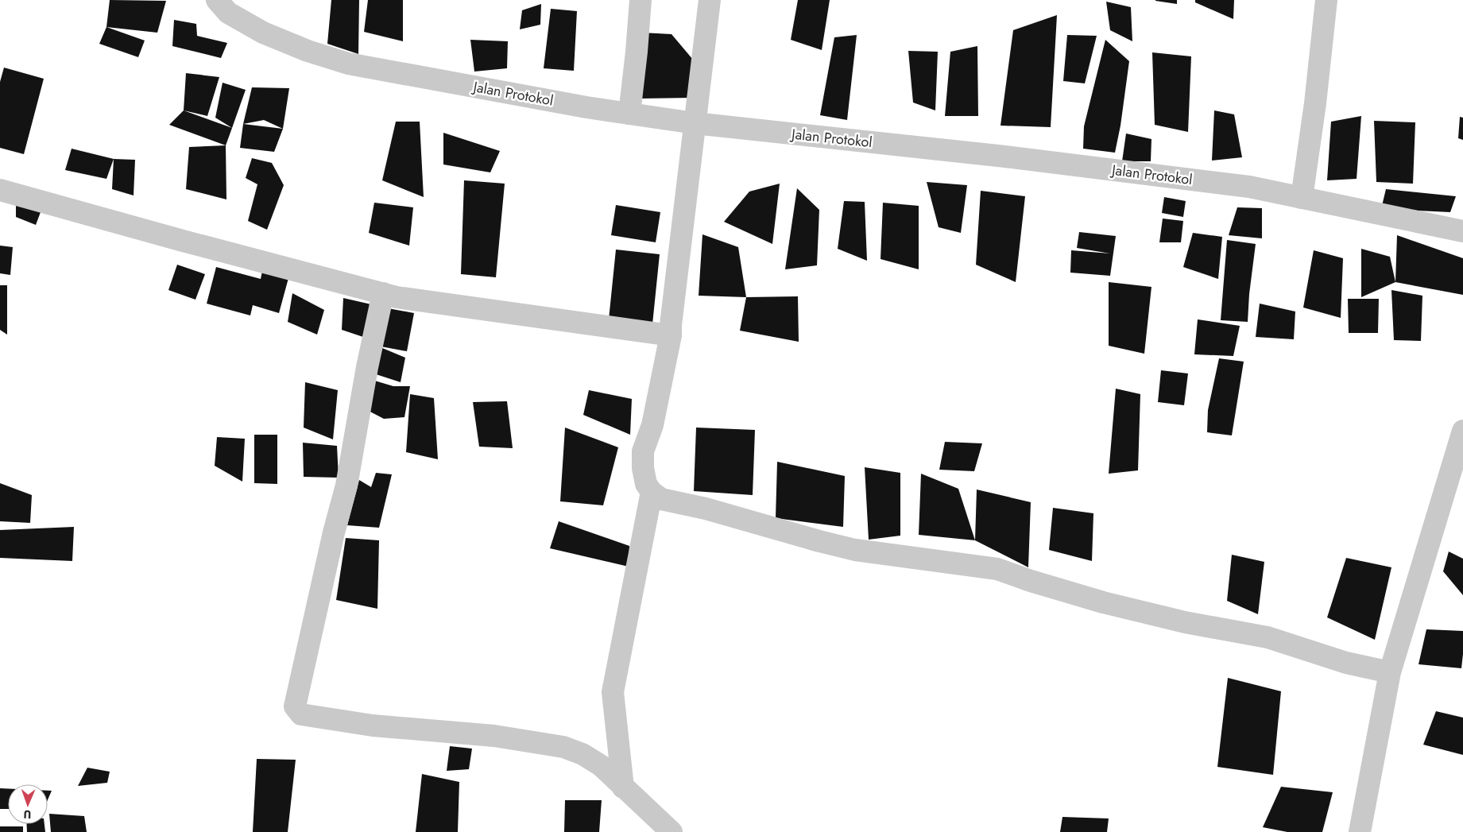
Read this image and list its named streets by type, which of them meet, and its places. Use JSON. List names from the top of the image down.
{
  "streets": {
    "street": ["Jalan Protokol"]
  },
  "north": "bottom"
}
